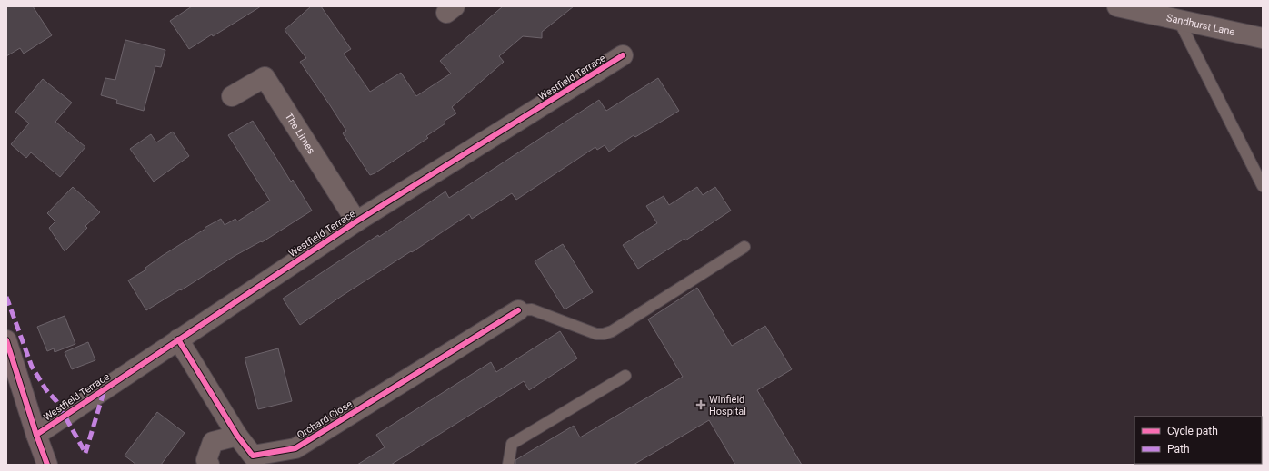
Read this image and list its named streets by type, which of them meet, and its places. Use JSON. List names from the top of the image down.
{
  "streets": {
    "street": [
      "Sandhurst Lane",
      "Westfield Terrace",
      "The Limes",
      "Orchard Close"
    ]
  },
  "crossings": [
    ["Westfield Terrace", "The Limes"],
    ["Westfield Terrace", "Orchard Close"]
  ],
  "places": {
    "health": ["Winfield Hospital"]
  },
  "legend": ["Cycle path", "Path"]
}
